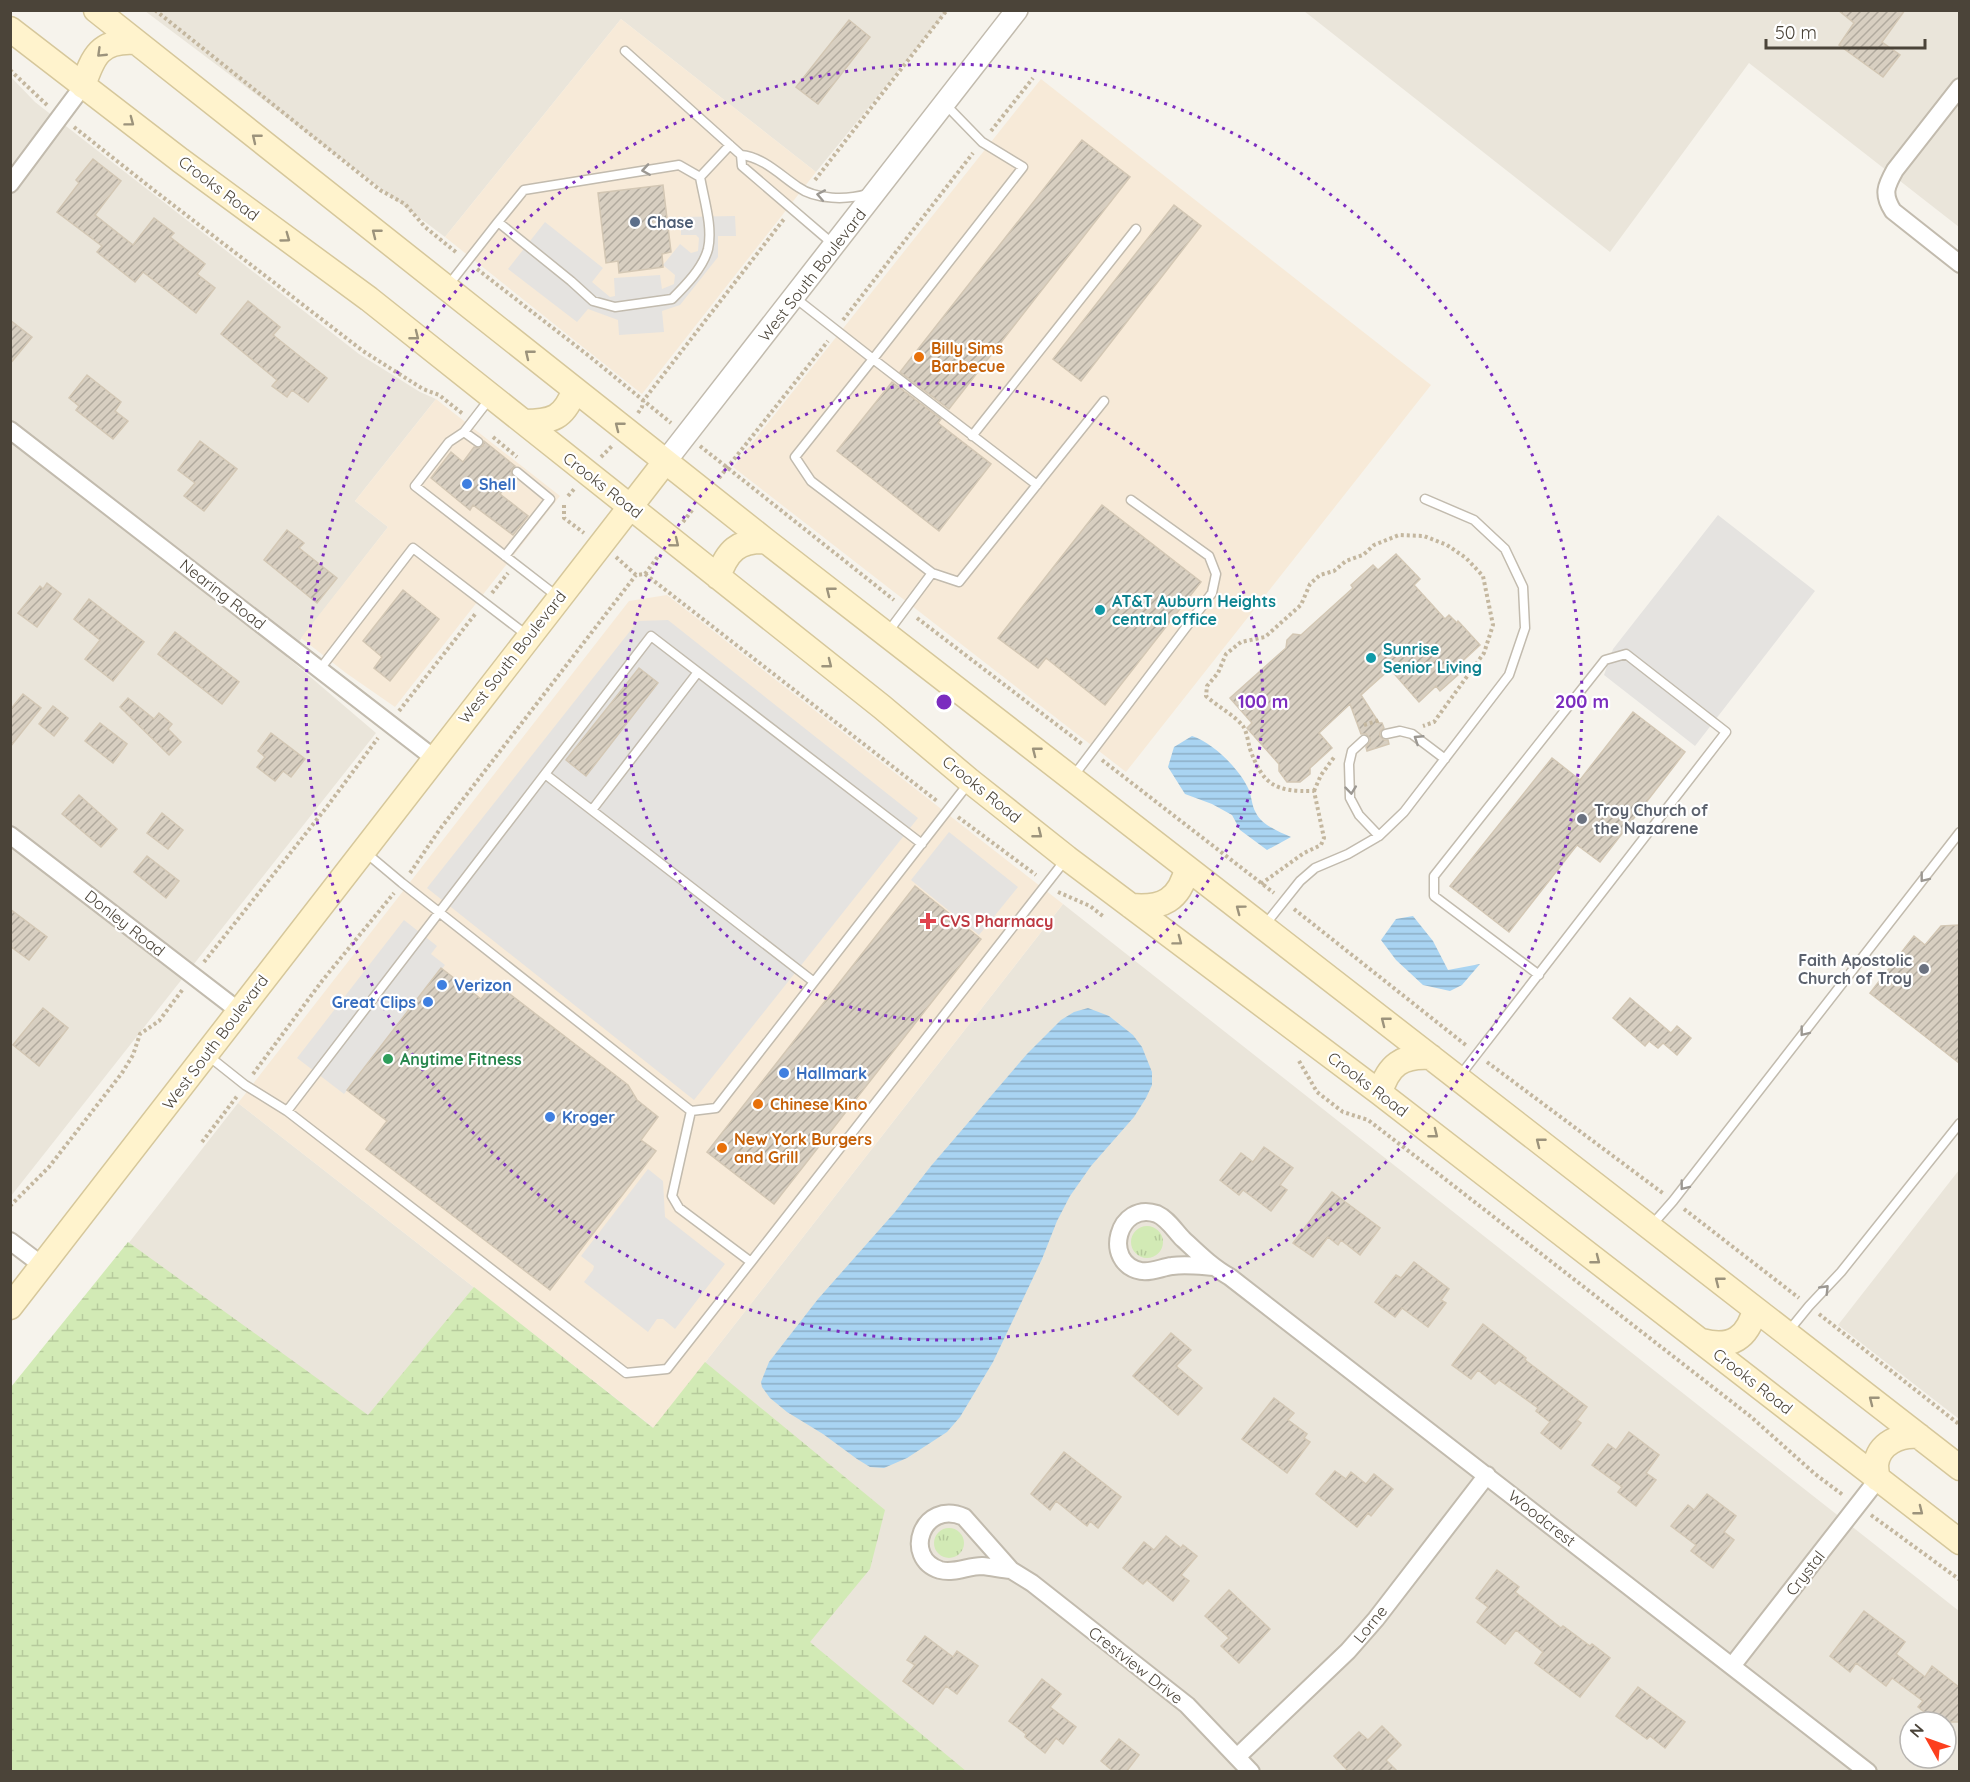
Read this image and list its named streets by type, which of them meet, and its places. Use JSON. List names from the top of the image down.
{
  "streets": {
    "main road": ["Crooks Road", "West South Boulevard"],
    "street": [
      "Nearing Road",
      "Donley Road",
      "Woodcrest",
      "Crystal",
      "Lorne",
      "Crestview Drive"
    ]
  },
  "crossings": [
    ["Crooks Road", "West South Boulevard"],
    ["Crooks Road", "Crystal"],
    ["West South Boulevard", "Nearing Road"],
    ["West South Boulevard", "Donley Road"],
    ["Woodcrest", "Crystal"],
    ["Woodcrest", "Lorne"],
    ["Lorne", "Crestview Drive"]
  ],
  "places": {
    "other": [
      "Chase",
      "Billy Sims Barbecue",
      "Shell",
      "AT&T Auburn Heights central office",
      "Sunrise Senior Living",
      "Troy Church of the Nazarene",
      "Faith Apostolic Church of Troy",
      "Verizon",
      "Great Clips",
      "Anytime Fitness",
      "Hallmark",
      "Chinese Kino",
      "Kroger",
      "New York Burgers and Grill"
    ],
    "health": ["CVS Pharmacy"]
  },
  "scale_bar": "50 m",
  "north": "top left",
  "rings": ["100 m", "200 m"]
}
